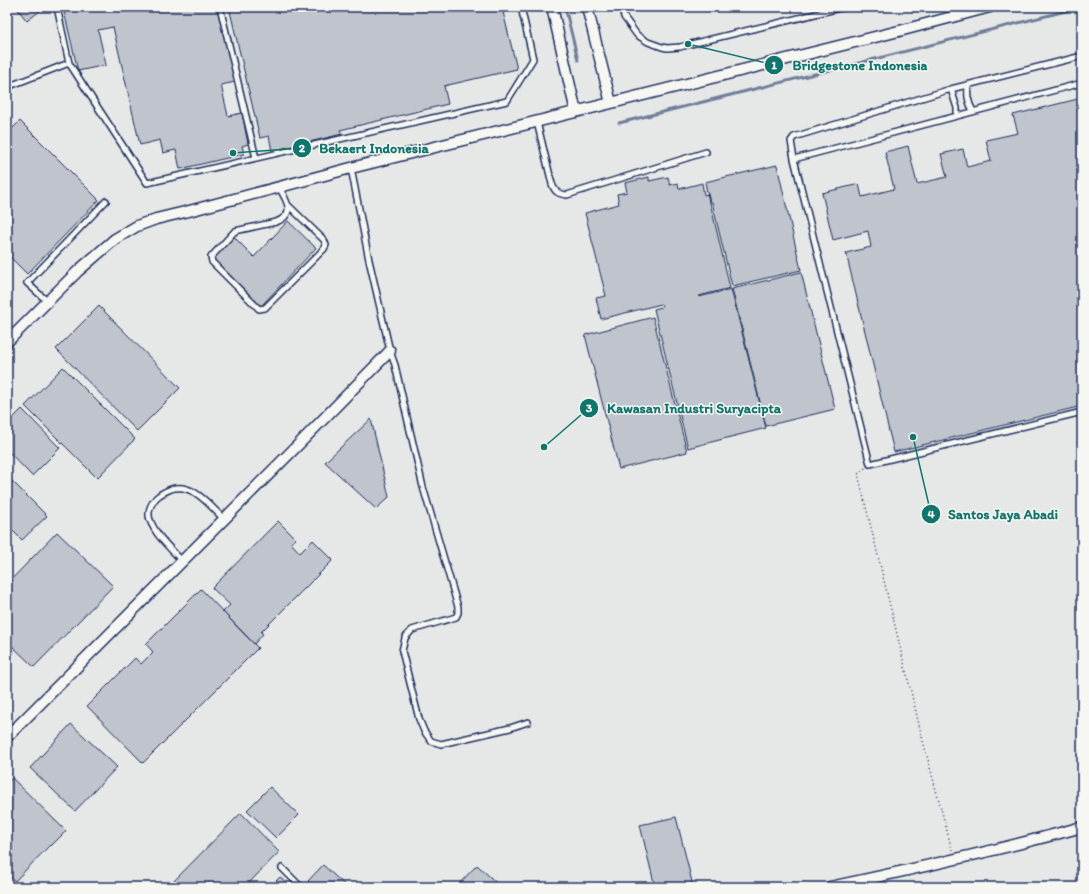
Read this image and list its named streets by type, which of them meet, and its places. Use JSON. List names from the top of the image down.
{
  "places": [
    "Bridgestone Indonesia",
    "Bekaert Indonesia",
    "Santos Jaya Abadi",
    "Kawasan Industri Suryacipta"
  ]
}
